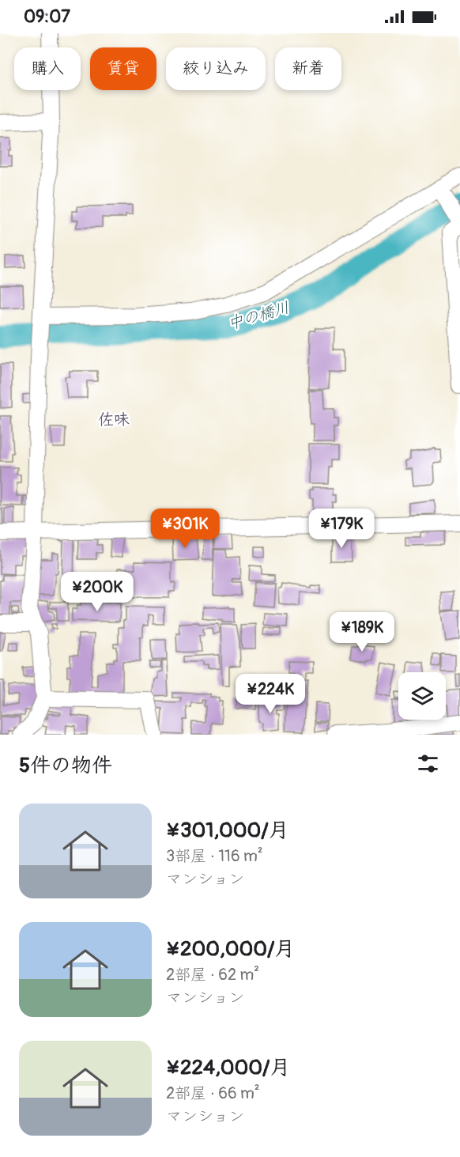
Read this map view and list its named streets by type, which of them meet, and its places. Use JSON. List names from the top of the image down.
{
  "districts": ["佐味"],
  "water": ["中の橋川"],
  "page": {
    "status": "09:07",
    "chip": [
      "購入",
      "賃貸",
      "絞り込み",
      "新着"
    ],
    "price": [
      "¥301K",
      "¥179K",
      "¥200K",
      "¥189K",
      "¥224K"
    ],
    "heading": "5件の物件",
    "list": [
      {
        "name": "¥301,000/月",
        "note": "3部屋 · 116 m² · マンション"
      },
      {
        "name": "¥200,000/月",
        "note": "2部屋 · 62 m² · マンション"
      },
      {
        "name": "¥224,000/月",
        "note": "2部屋 · 66 m² · マンション"
      }
    ]
  }
}
